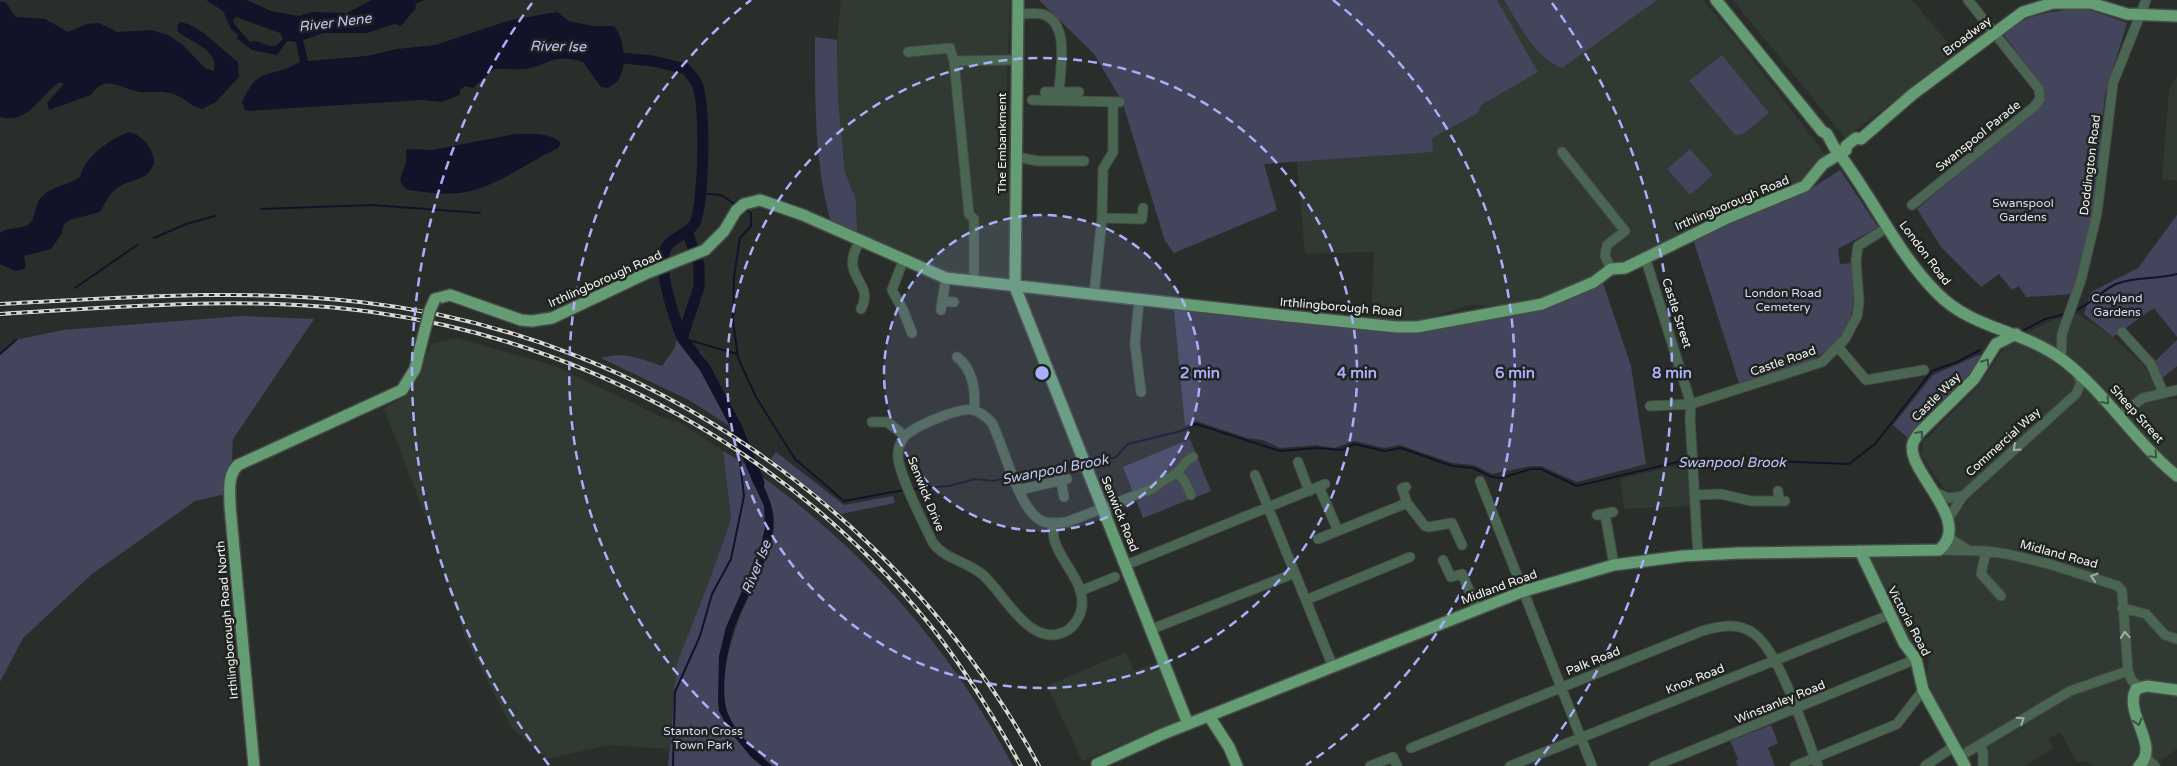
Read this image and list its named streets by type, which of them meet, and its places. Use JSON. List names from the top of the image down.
{
  "streets": {
    "main road": [
      "Broadway",
      "The Embankment",
      "Irthlingborough Road",
      "London Road",
      "Castle Way",
      "Sheep Street",
      "Senwick Road",
      "Midland Road",
      "Irthlingborough Road North",
      "Victoria Road"
    ],
    "street": [
      "Swanspool Parade",
      "Doddington Road",
      "Castle Street",
      "Castle Road",
      "Commercial Way",
      "Senwick Drive",
      "Palk Road",
      "Knox Road",
      "Winstanley Road"
    ]
  },
  "crossings": [
    ["Broadway", "Swanspool Parade"],
    ["Broadway", "Doddington Road"],
    ["Broadway", "Irthlingborough Road"],
    ["Broadway", "London Road"],
    ["The Embankment", "Irthlingborough Road"],
    ["The Embankment", "Senwick Road"],
    ["Doddington Road", "London Road"],
    ["Irthlingborough Road", "London Road"],
    ["Irthlingborough Road", "Castle Street"],
    ["Irthlingborough Road", "Senwick Road"],
    ["Irthlingborough Road", "Irthlingborough Road North"],
    ["London Road", "Castle Road"],
    ["London Road", "Sheep Street"],
    ["London Road", "Commercial Way"],
    ["Castle Street", "Castle Road"],
    ["Castle Street", "Midland Road"],
    ["Castle Way", "Commercial Way"],
    ["Sheep Street", "Commercial Way"],
    ["Senwick Road", "Midland Road"],
    ["Midland Road", "Victoria Road"],
    ["Victoria Road", "Knox Road"],
    ["Victoria Road", "Winstanley Road"],
    ["Palk Road", "Knox Road"],
    ["Palk Road", "Winstanley Road"]
  ],
  "one_way": ["Castle Way", "Sheep Street", "Commercial Way"],
  "water": ["River Nene", "River Ise", "Swanpool Brook"],
  "parks": [
    "Swanspool Gardens",
    "London Road Cemetery",
    "Croyland Gardens",
    "Stanton Cross Town Park"
  ],
  "rings": [
    "2 min",
    "4 min",
    "6 min",
    "8 min"
  ]
}
